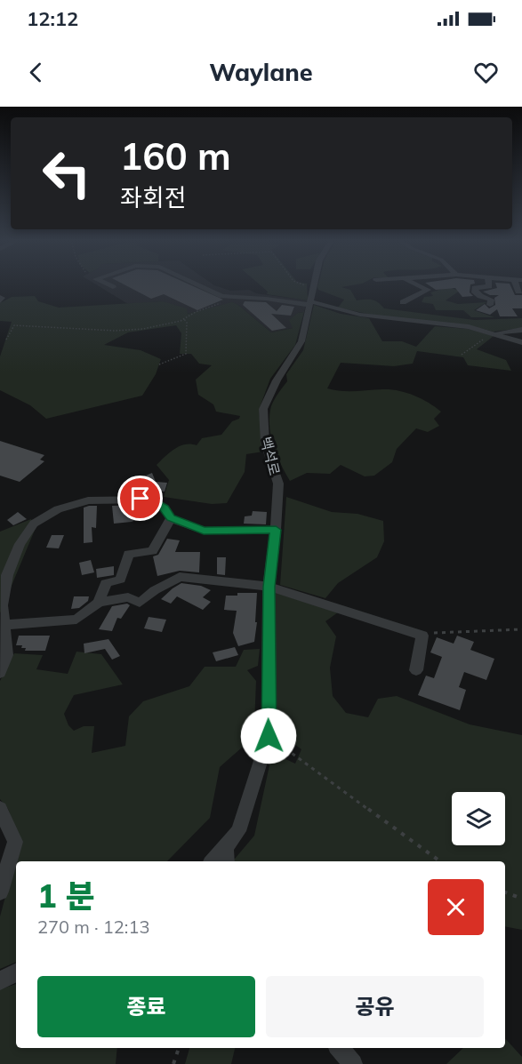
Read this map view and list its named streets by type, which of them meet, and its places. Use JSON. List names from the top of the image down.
{
  "streets": {
    "street": ["백석로"]
  },
  "page": {
    "status": "12:12",
    "header": "Waylane",
    "turn": ["160 m", "좌회전"],
    "heading": ["1 분", "270 m · 12:13"],
    "buttons": ["종료", "공유"]
  }
}
